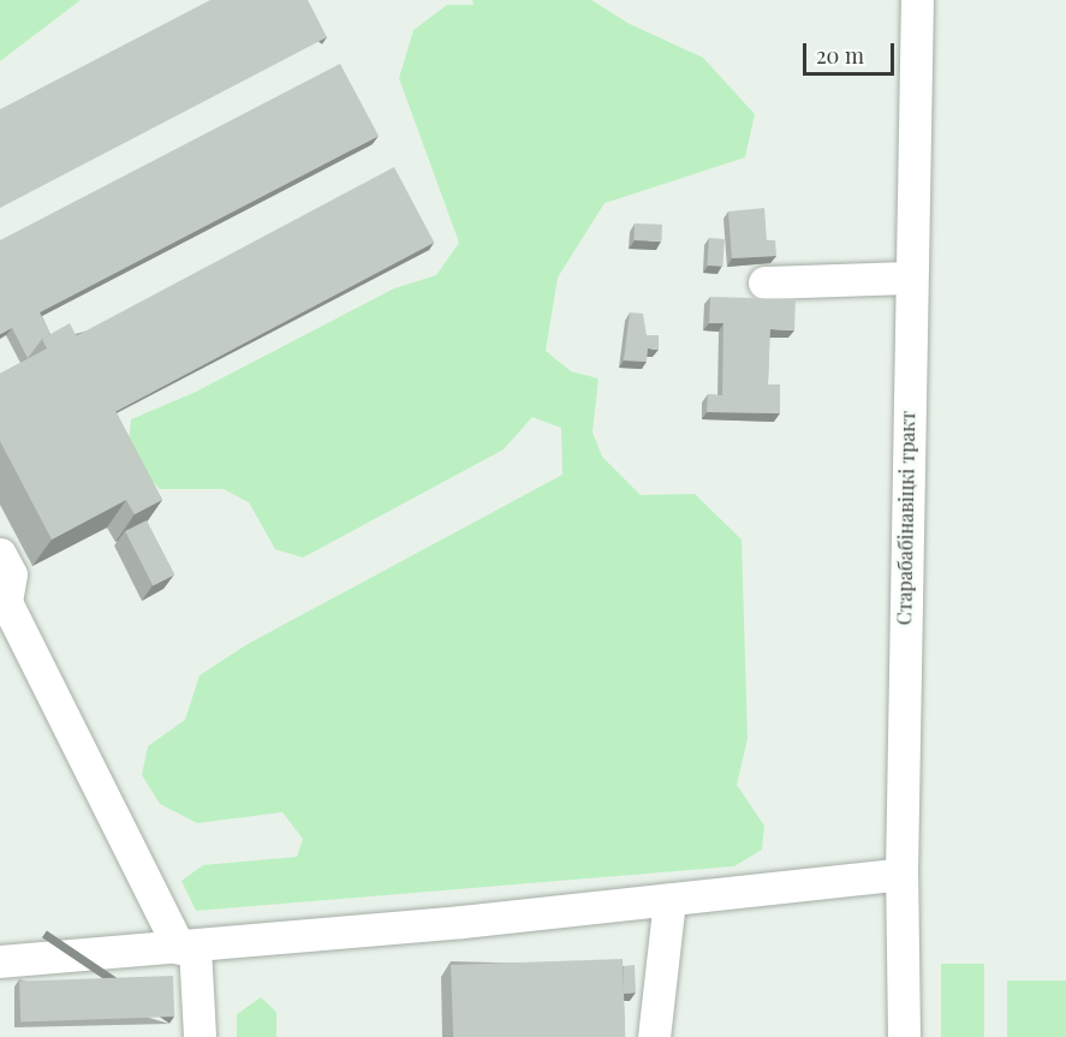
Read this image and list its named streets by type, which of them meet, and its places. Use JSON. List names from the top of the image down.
{
  "streets": {
    "street": ["Старабабінавіцкі тракт"]
  },
  "scale_bar": "20 m"
}
